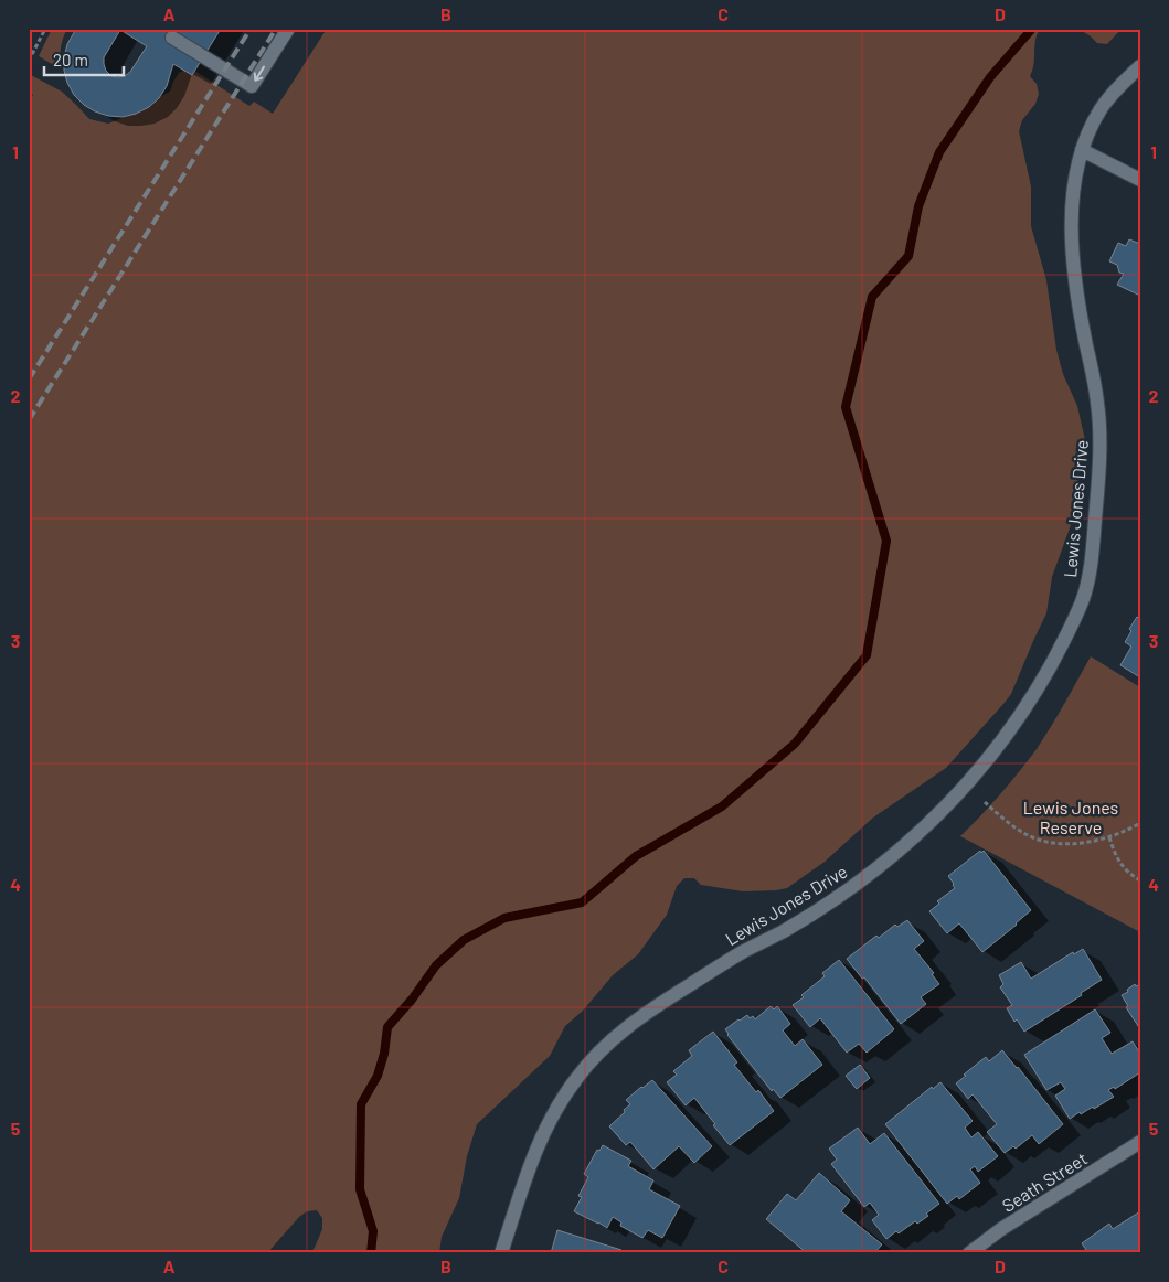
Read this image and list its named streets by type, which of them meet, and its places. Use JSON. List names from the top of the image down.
{
  "streets": {
    "street": ["Lewis Jones Drive", "Seath Street"]
  },
  "parks": ["Lewis Jones Reserve"],
  "scale_bar": "20 m",
  "grid": {
    "columns": [
      "A",
      "B",
      "C",
      "D"
    ],
    "rows": [
      "1",
      "2",
      "3",
      "4",
      "5"
    ]
  }
}
